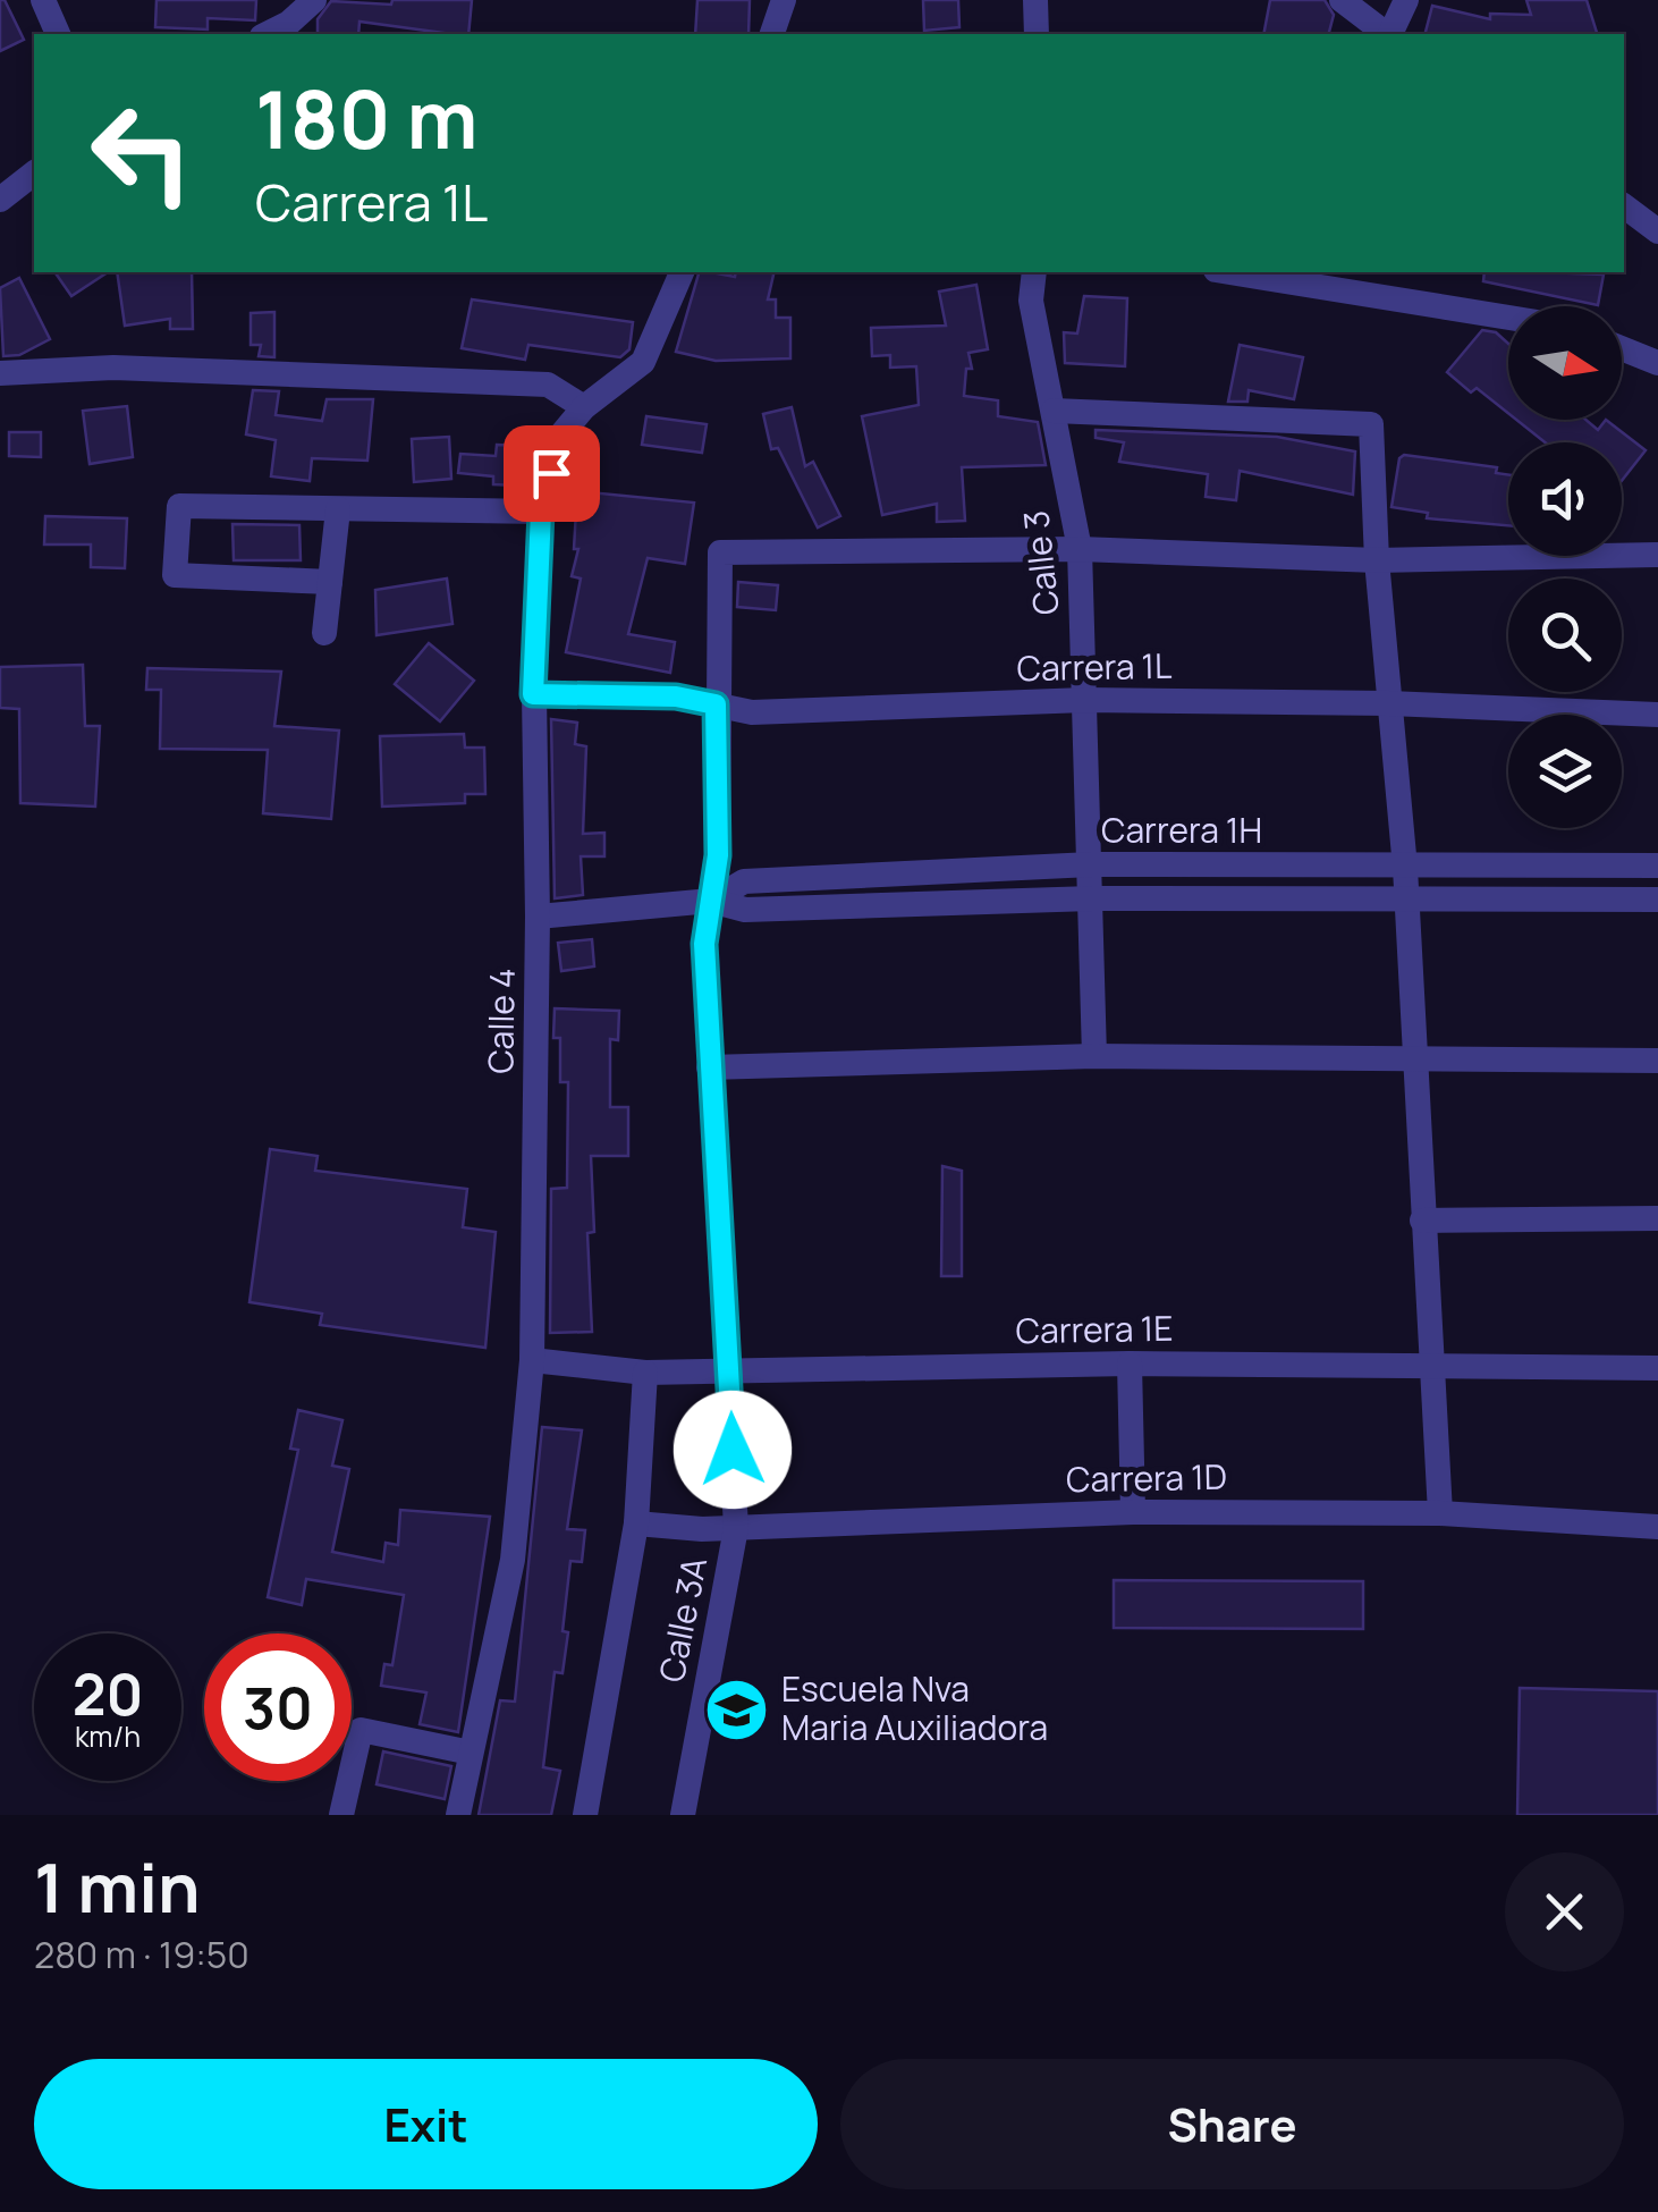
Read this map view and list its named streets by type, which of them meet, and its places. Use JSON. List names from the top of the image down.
{
  "streets": {
    "street": [
      "Calle 3",
      "Carrera 1L",
      "Carrera 1H",
      "Calle 4",
      "Carrera 1E",
      "Carrera 1D",
      "Calle 3A"
    ]
  },
  "crossings": [
    ["Calle 3", "Carrera 1L"],
    ["Calle 3", "Carrera 1H"],
    ["Calle 3", "Calle 3A"],
    ["Carrera 1L", "Calle 4"],
    ["Carrera 1L", "Calle 3A"],
    ["Carrera 1H", "Calle 4"],
    ["Carrera 1H", "Calle 3A"],
    ["Calle 4", "Carrera 1E"],
    ["Carrera 1E", "Calle 3A"],
    ["Carrera 1D", "Calle 3A"]
  ],
  "places": {
    "school or university": ["Escuela Nva Maria Auxiliadora"]
  },
  "north": "right",
  "page": {
    "turn": ["180 m", "Carrera 1L"],
    "speed": "20 km/h",
    "limit": "30",
    "heading": ["1 min", "280 m · 19:50"],
    "buttons": ["Exit", "Share"]
  }
}
